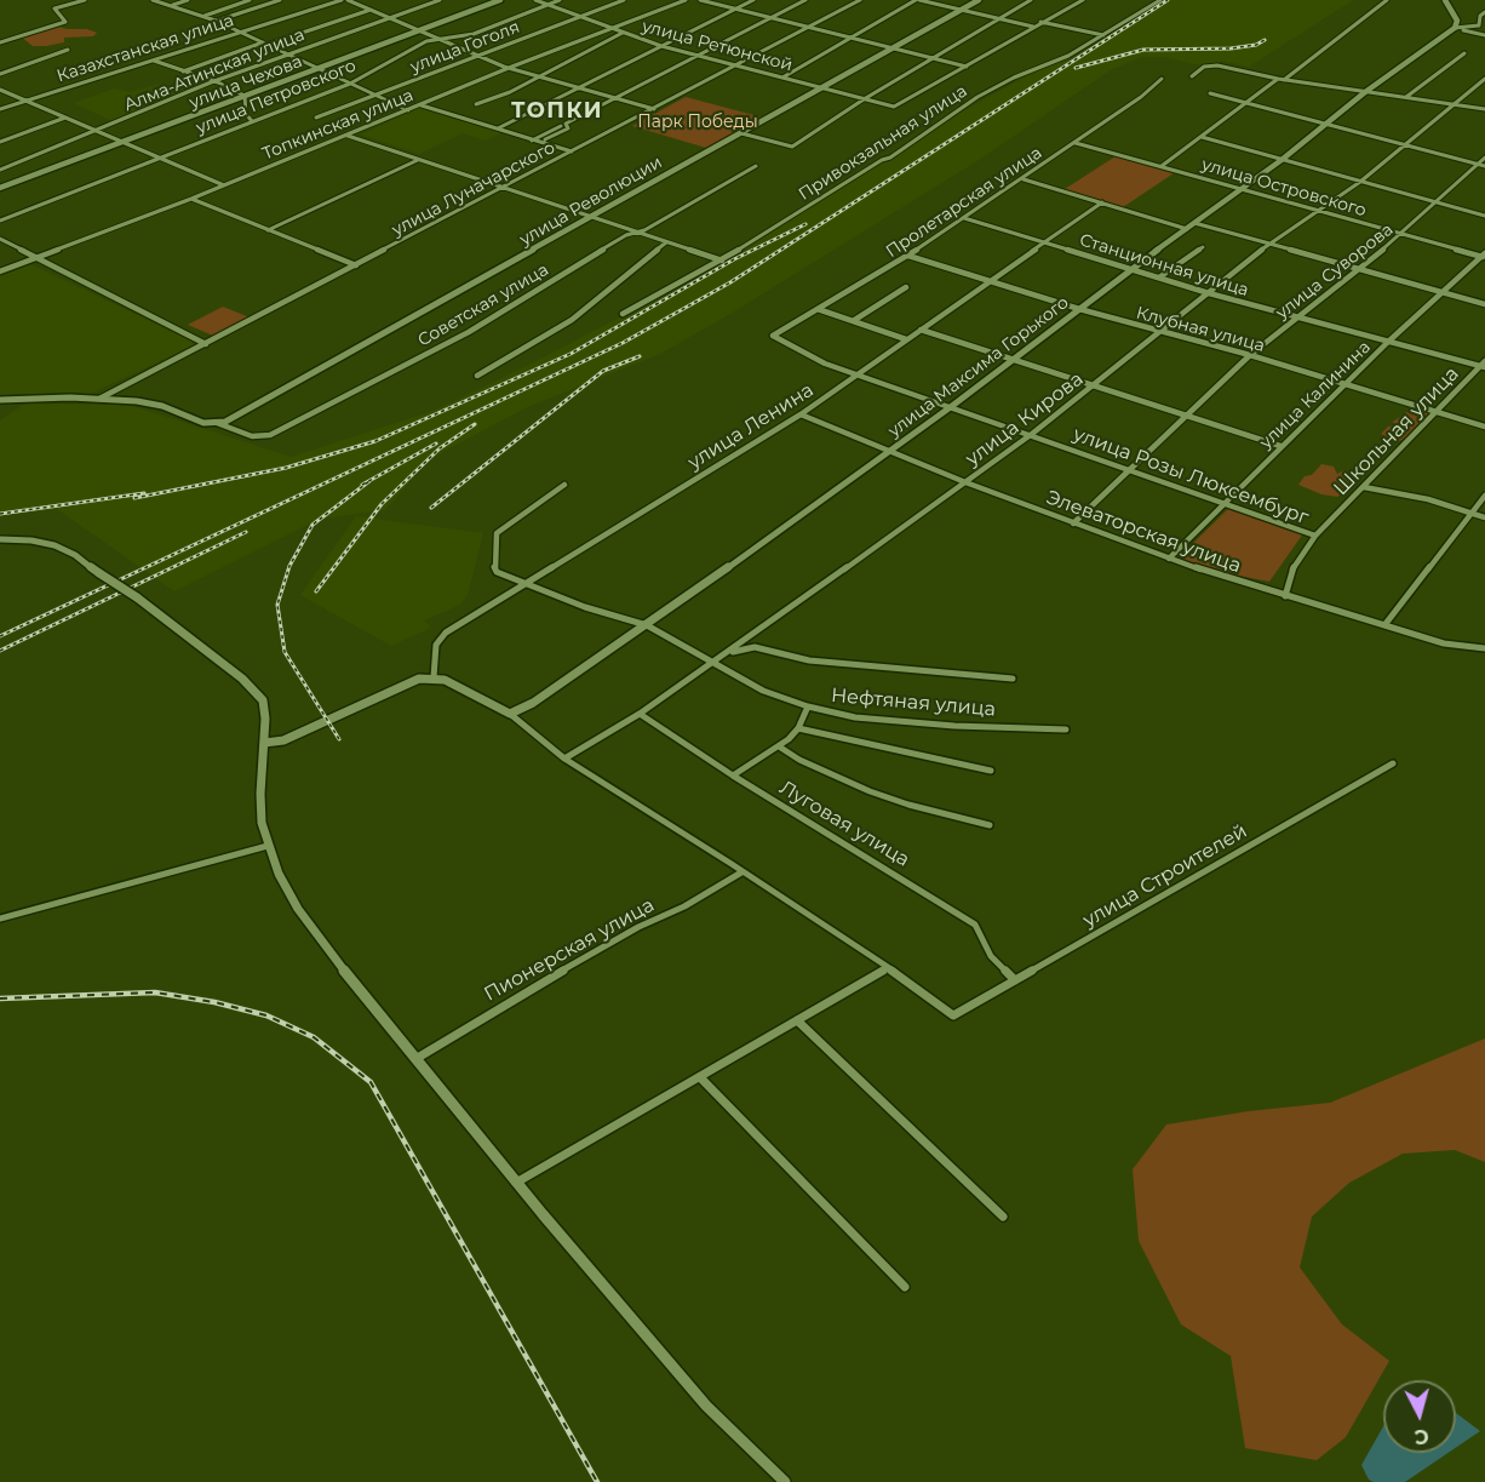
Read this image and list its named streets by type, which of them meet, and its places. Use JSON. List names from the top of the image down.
{
  "streets": {
    "street": [
      "улица Ретюнской",
      "улица Гоголя",
      "Казахстанская улица",
      "Алма-Атинская улица",
      "улица Чехова",
      "улица Петровского",
      "Топкинская улица",
      "Привокзальная улица",
      "улица Островского",
      "улица Луначарского",
      "улица Революции",
      "Пролетарская улица",
      "Станционная улица",
      "улица Суворова",
      "Советская улица",
      "Клубная улица",
      "улица Максима Горького",
      "улица Калинина",
      "улица Кирова",
      "улица Ленина",
      "Школьная улица",
      "улица Розы Люксембург",
      "Элеваторская улица",
      "Нефтяная улица",
      "Луговая улица",
      "улица Строителей",
      "Пионерская улица"
    ]
  },
  "crossings": [
    ["улица Ретюнской", "улица Гоголя"],
    ["улица Ретюнской", "улица Петровского"],
    ["улица Ретюнской", "Топкинская улица"],
    ["улица Ретюнской", "улица Луначарского"],
    ["улица Ретюнской", "улица Революции"],
    ["улица Островского", "Пролетарская улица"],
    ["улица Островского", "улица Суворова"],
    ["улица Островского", "улица Максима Горького"],
    ["улица Островского", "улица Калинина"],
    ["улица Островского", "улица Кирова"],
    ["улица Революции", "Советская улица"],
    ["Пролетарская улица", "Станционная улица"],
    ["Пролетарская улица", "Клубная улица"],
    ["Пролетарская улица", "улица Розы Люксембург"],
    ["Станционная улица", "улица Суворова"],
    ["Станционная улица", "улица Максима Горького"],
    ["Станционная улица", "улица Калинина"],
    ["Станционная улица", "улица Кирова"],
    ["Станционная улица", "улица Ленина"],
    ["Станционная улица", "Школьная улица"],
    ["улица Суворова", "Клубная улица"],
    ["улица Суворова", "улица Розы Люксембург"],
    ["улица Суворова", "Элеваторская улица"],
    ["Клубная улица", "улица Максима Горького"],
    ["Клубная улица", "улица Калинина"],
    ["Клубная улица", "улица Кирова"],
    ["Клубная улица", "улица Ленина"],
    ["Клубная улица", "Школьная улица"],
    ["улица Максима Горького", "улица Розы Люксембург"],
    ["улица Максима Горького", "Элеваторская улица"],
    ["улица Максима Горького", "Нефтяная улица"],
    ["улица Калинина", "улица Розы Люксембург"],
    ["улица Калинина", "Элеваторская улица"],
    ["улица Кирова", "улица Розы Люксембург"],
    ["улица Кирова", "Элеваторская улица"],
    ["улица Кирова", "Нефтяная улица"],
    ["улица Кирова", "Луговая улица"],
    ["улица Ленина", "улица Розы Люксембург"],
    ["улица Ленина", "Элеваторская улица"],
    ["улица Ленина", "Нефтяная улица"],
    ["Школьная улица", "улица Розы Люксембург"],
    ["Школьная улица", "Элеваторская улица"],
    ["Луговая улица", "улица Строителей"]
  ],
  "districts": ["ТОПКИ"],
  "parks": ["Парк Победы"],
  "north": "bottom"
}
